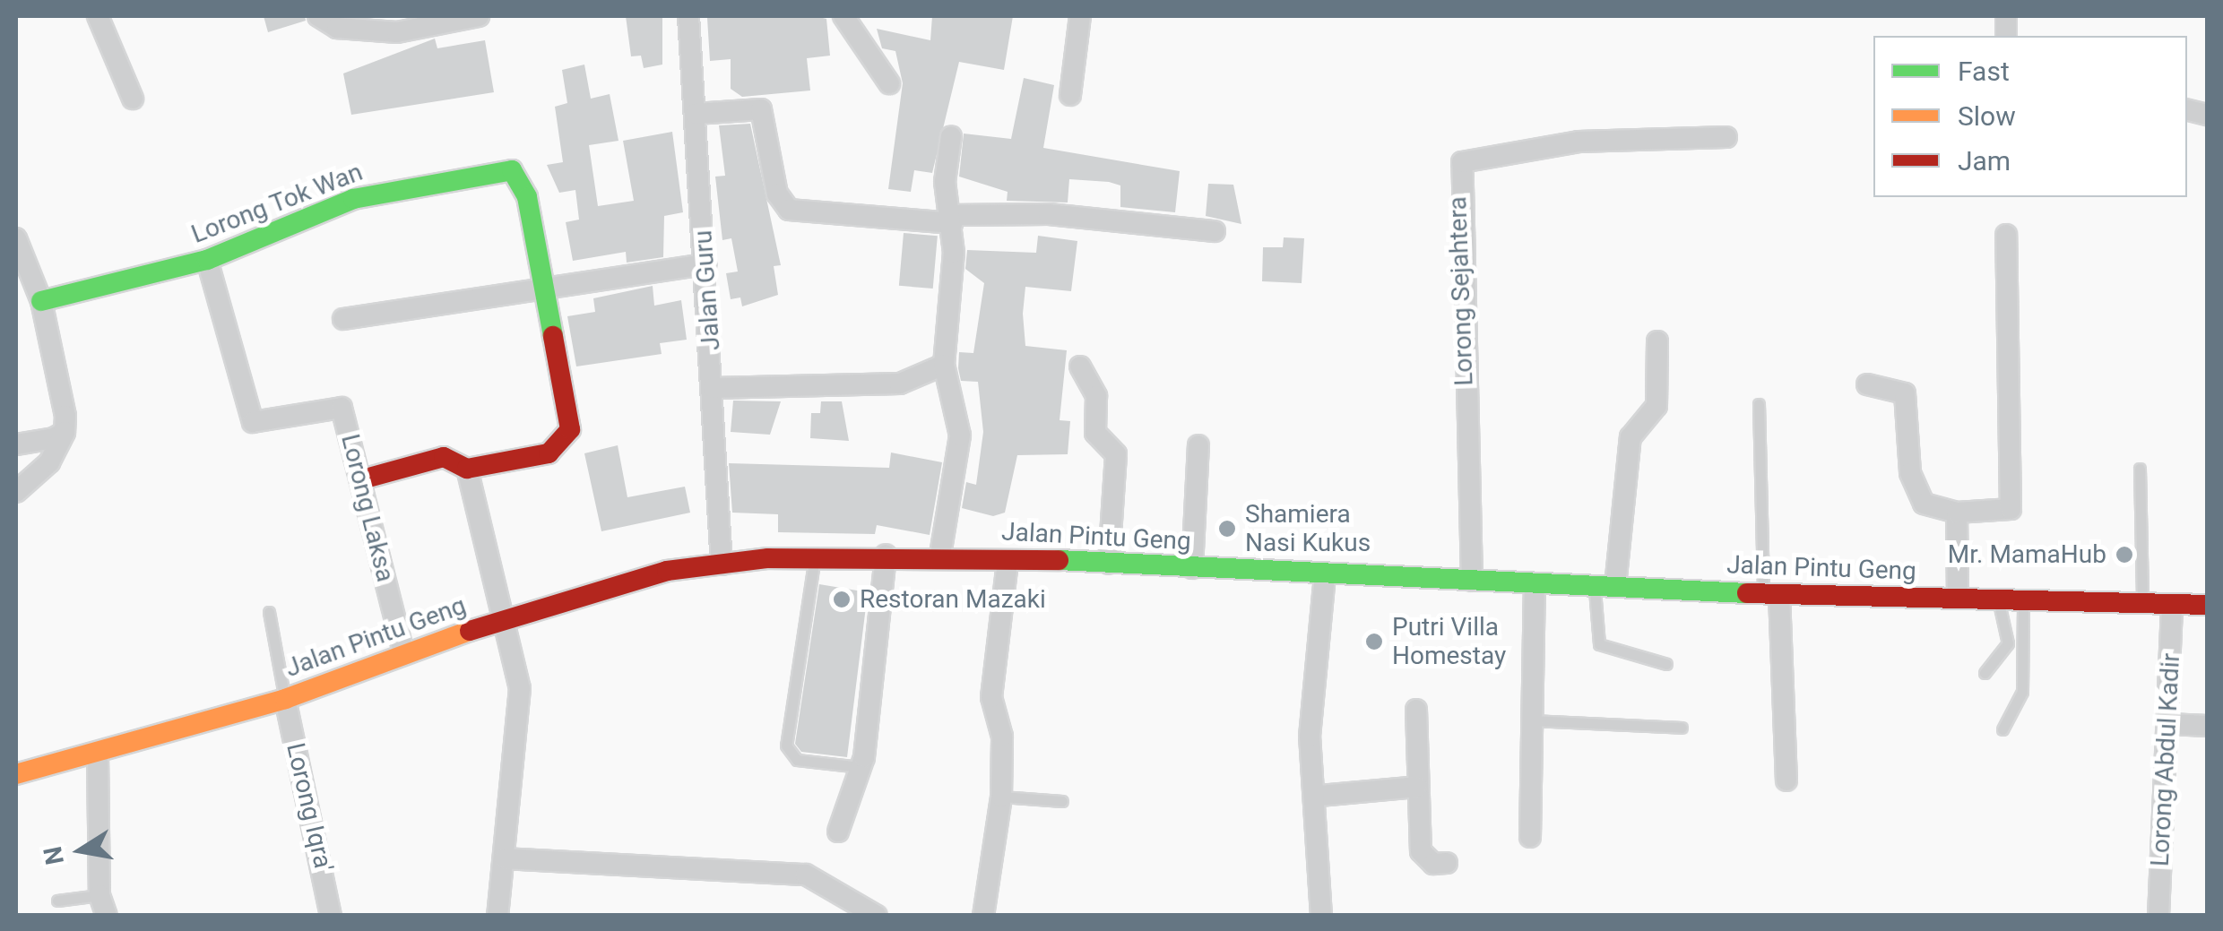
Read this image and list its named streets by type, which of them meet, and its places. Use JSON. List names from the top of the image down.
{
  "streets": {
    "main road": ["Lorong Tok Wan", "Jalan Pintu Geng"],
    "street": [
      "Jalan Guru",
      "Lorong Sejahtera",
      "Lorong Laksa",
      "Lorong Abdul Kadir",
      "Lorong Iqra'"
    ]
  },
  "crossings": [
    ["Lorong Tok Wan", "Lorong Laksa"],
    ["Jalan Guru", "Jalan Pintu Geng"],
    ["Lorong Sejahtera", "Jalan Pintu Geng"],
    ["Lorong Laksa", "Jalan Pintu Geng"],
    ["Jalan Pintu Geng", "Lorong Abdul Kadir"],
    ["Jalan Pintu Geng", "Lorong Iqra'"]
  ],
  "places": [
    "Shamiera Nasi Kukus",
    "Mr. MamaHub",
    "Restoran Mazaki",
    "Putri Villa Homestay"
  ],
  "legend": ["Fast", "Slow", "Jam"],
  "north": "left"
}
